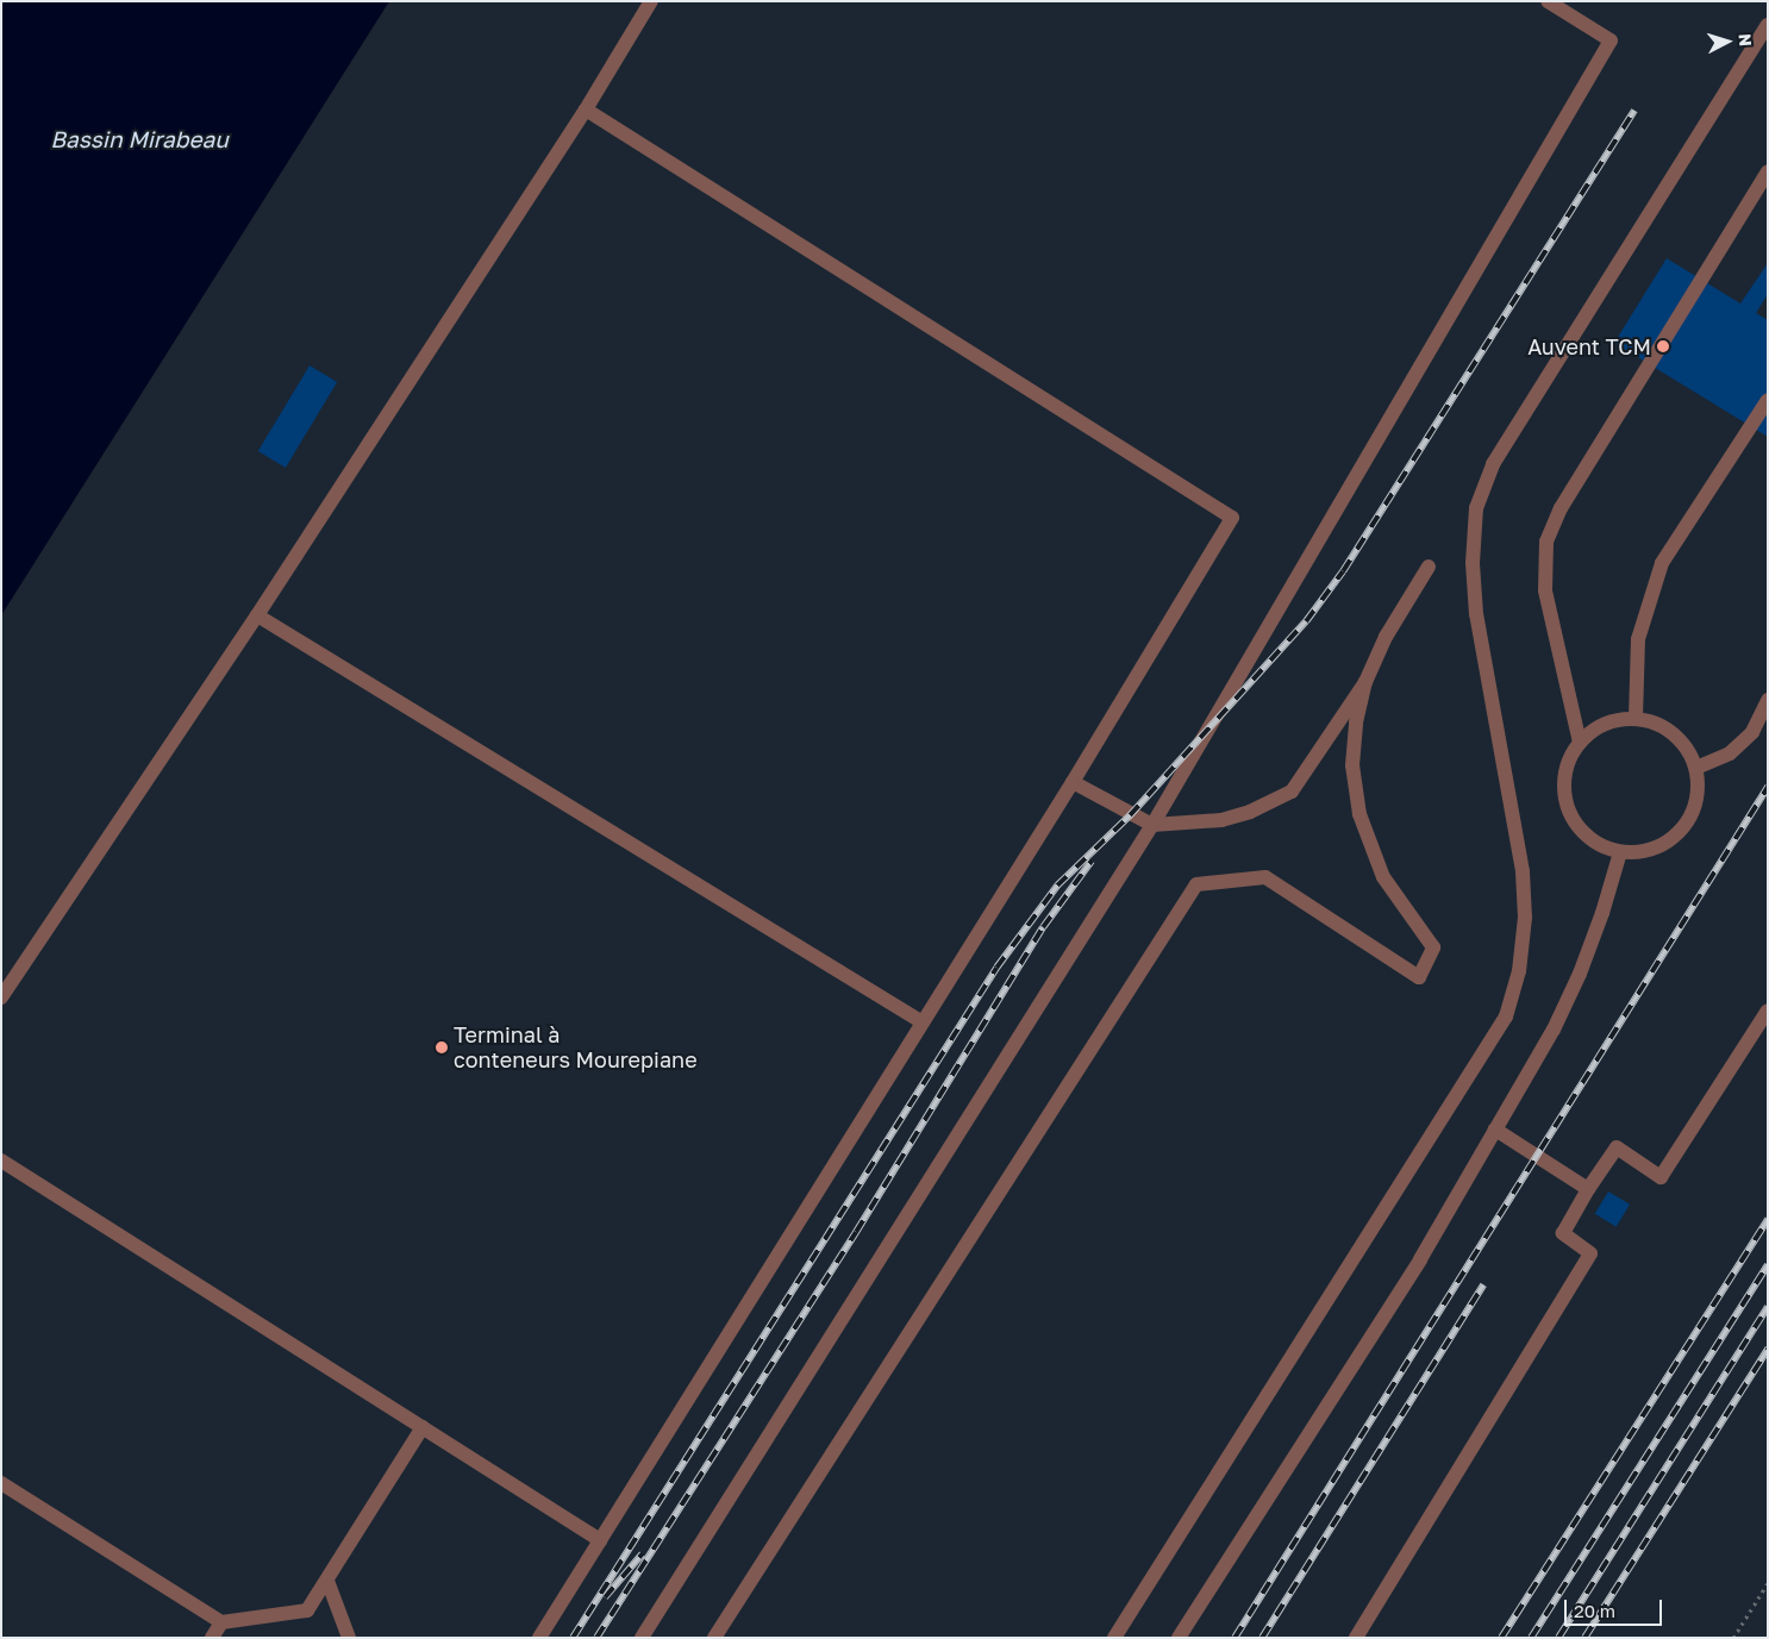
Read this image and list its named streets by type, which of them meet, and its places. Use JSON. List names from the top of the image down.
{
  "water": ["Bassin Mirabeau"],
  "places": ["Auvent TCM", "Terminal à conteneurs Mourepiane"],
  "scale_bar": "20 m",
  "north": "right"
}
